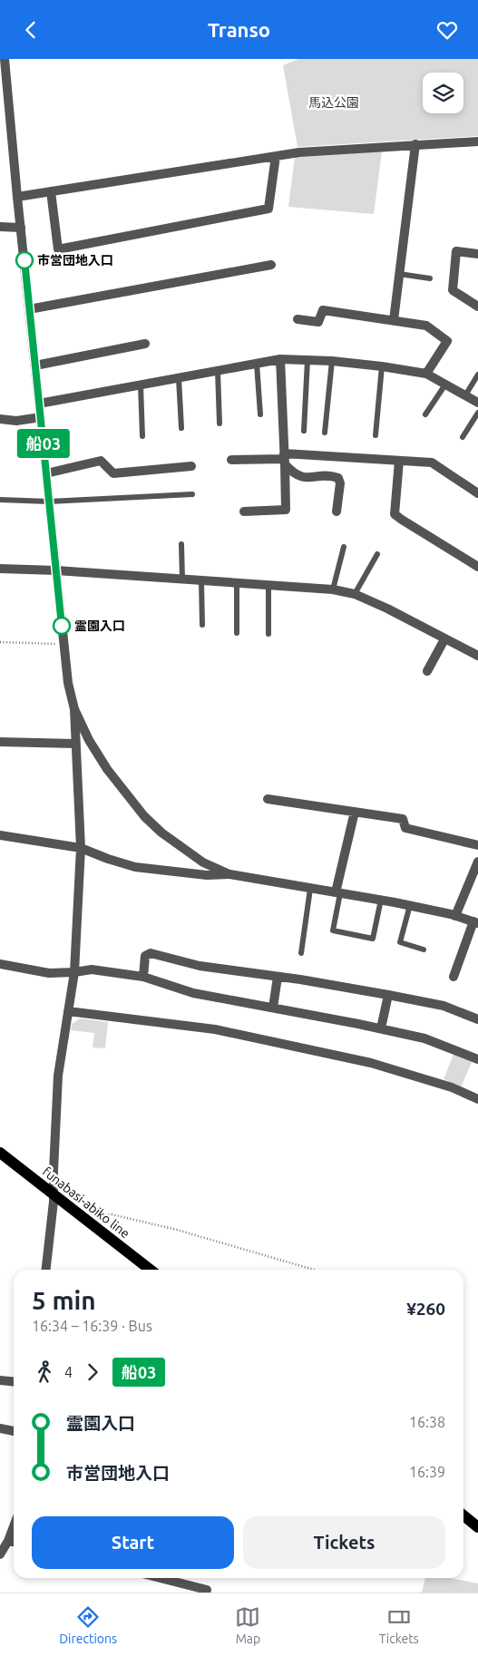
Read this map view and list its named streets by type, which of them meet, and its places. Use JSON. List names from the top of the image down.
{
  "streets": {
    "main road": ["funabasi-abiko line"]
  },
  "parks": ["馬込公園"],
  "places": ["市営団地入口", "霊園入口"],
  "lines": ["bus line 船03"],
  "page": {
    "header": "Transo",
    "on_map": "船03",
    "heading": ["5 min", "16:34 – 16:39 · Bus", "¥260"],
    "legs": ["4", "船03"],
    "list": [
      {
        "name": "霊園入口",
        "value": "16:38"
      },
      {
        "name": "市営団地入口",
        "value": "16:39"
      }
    ],
    "buttons": ["Start", "Tickets"],
    "tabs": ["Directions", "Map", "Tickets"]
  }
}
